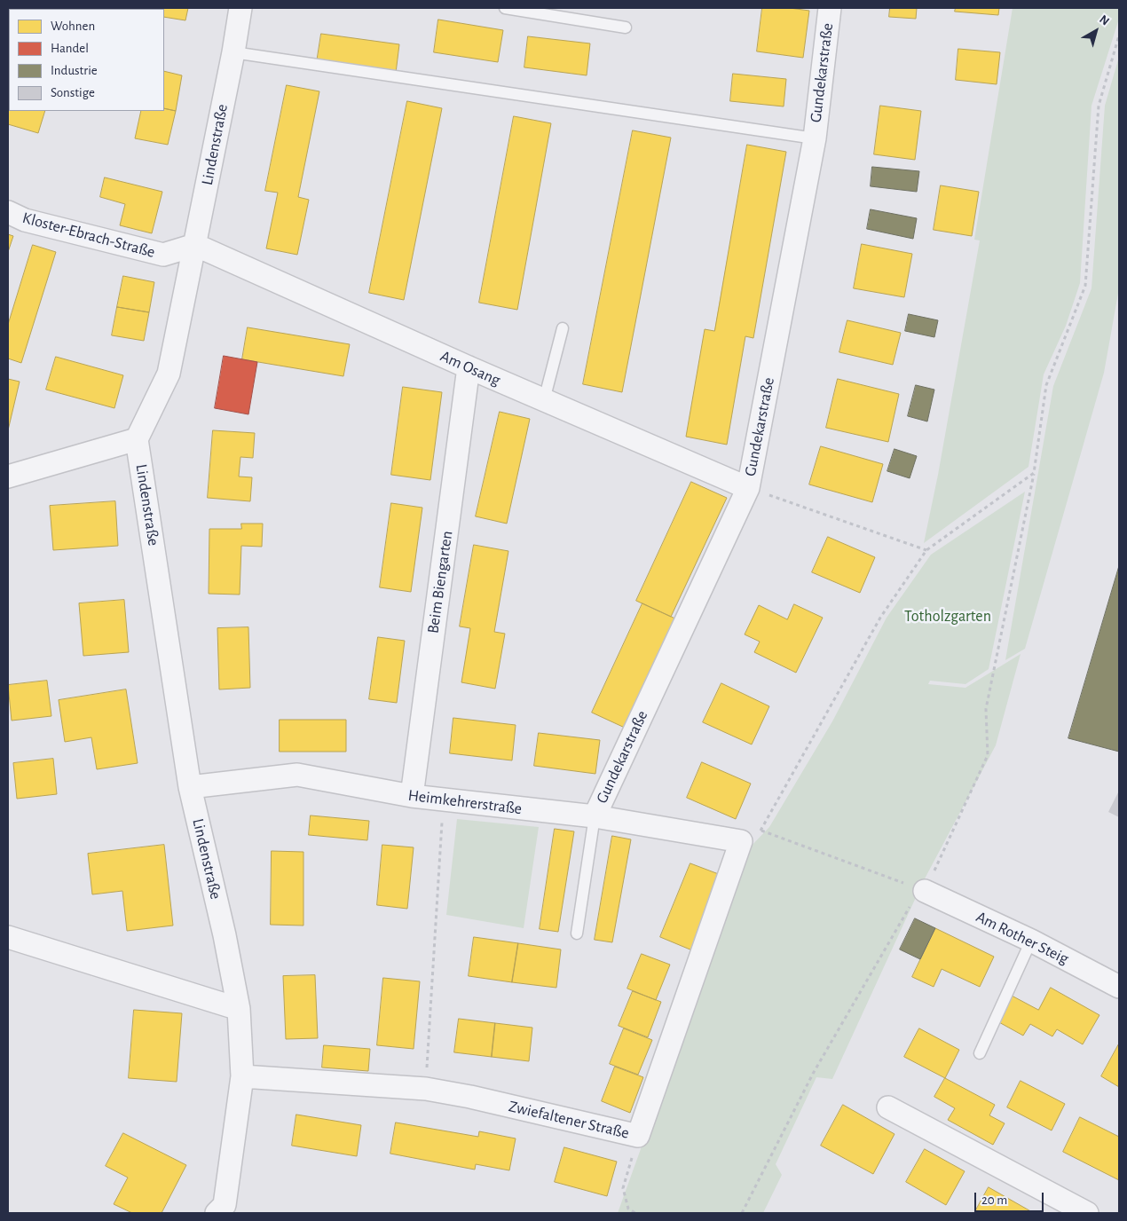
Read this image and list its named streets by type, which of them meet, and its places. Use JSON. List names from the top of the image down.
{
  "streets": {
    "street": [
      "Gundekarstraße",
      "Lindenstraße",
      "Kloster-Ebrach-Straße",
      "Am Osang",
      "Beim Biengarten",
      "Heimkehrerstraße",
      "Am Rother Steig",
      "Zwiefaltener Straße"
    ]
  },
  "crossings": [
    ["Gundekarstraße", "Am Osang"],
    ["Gundekarstraße", "Heimkehrerstraße"],
    ["Lindenstraße", "Kloster-Ebrach-Straße"],
    ["Lindenstraße", "Am Osang"],
    ["Lindenstraße", "Heimkehrerstraße"],
    ["Lindenstraße", "Zwiefaltener Straße"],
    ["Kloster-Ebrach-Straße", "Am Osang"],
    ["Am Osang", "Beim Biengarten"],
    ["Beim Biengarten", "Heimkehrerstraße"],
    ["Heimkehrerstraße", "Zwiefaltener Straße"]
  ],
  "parks": ["Totholzgarten"],
  "legend": [
    "Wohnen",
    "Handel",
    "Industrie",
    "Sonstige"
  ],
  "scale_bar": "20 m",
  "north": "top right"
}
